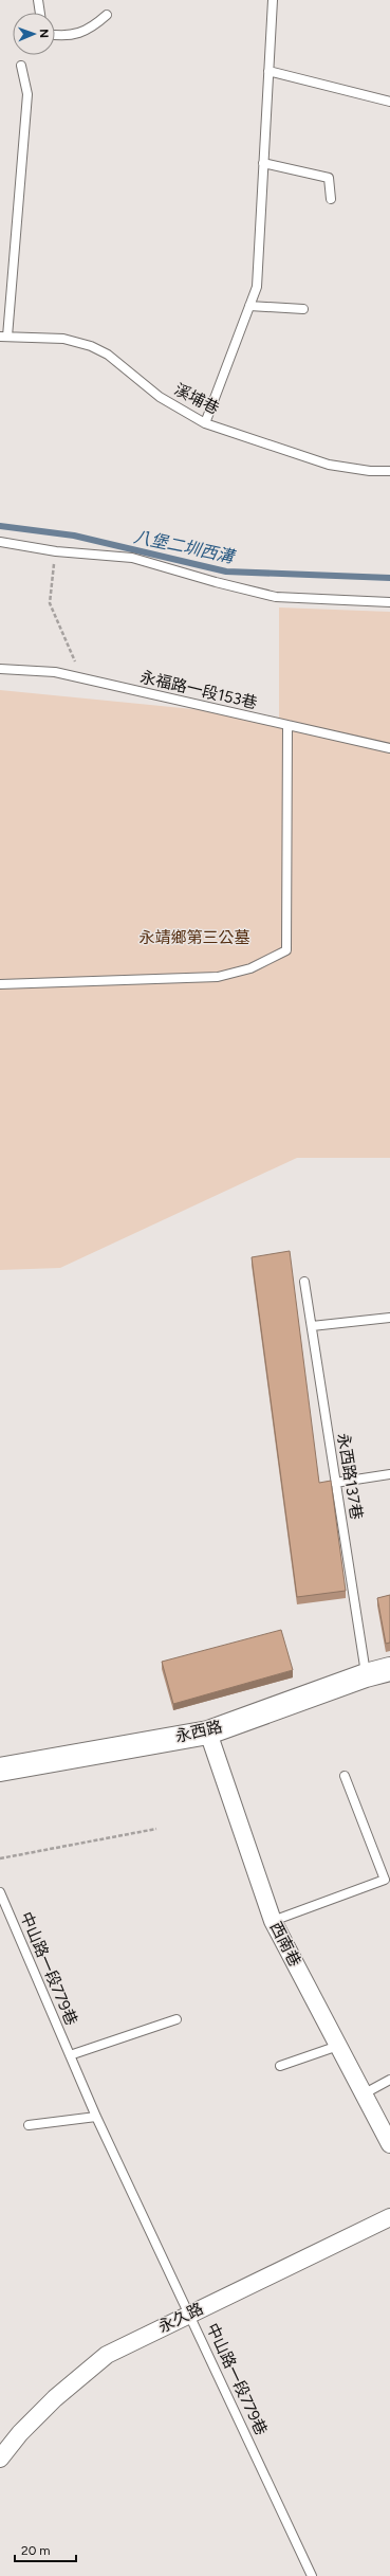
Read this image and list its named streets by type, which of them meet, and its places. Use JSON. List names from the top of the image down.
{
  "streets": {
    "street": ["永西路", "西南巷", "永久路"],
    "lane": [
      "溪埔巷",
      "永福路一段153巷",
      "永西路137巷",
      "中山路一段779巷"
    ]
  },
  "crossings": [
    ["永西路137巷", "永西路"],
    ["永西路", "西南巷"],
    ["中山路一段779巷", "永久路"]
  ],
  "water": ["八堡二圳西溝"],
  "parks": ["永靖鄉第三公墓"],
  "scale_bar": "20 m",
  "north": "right"
}
